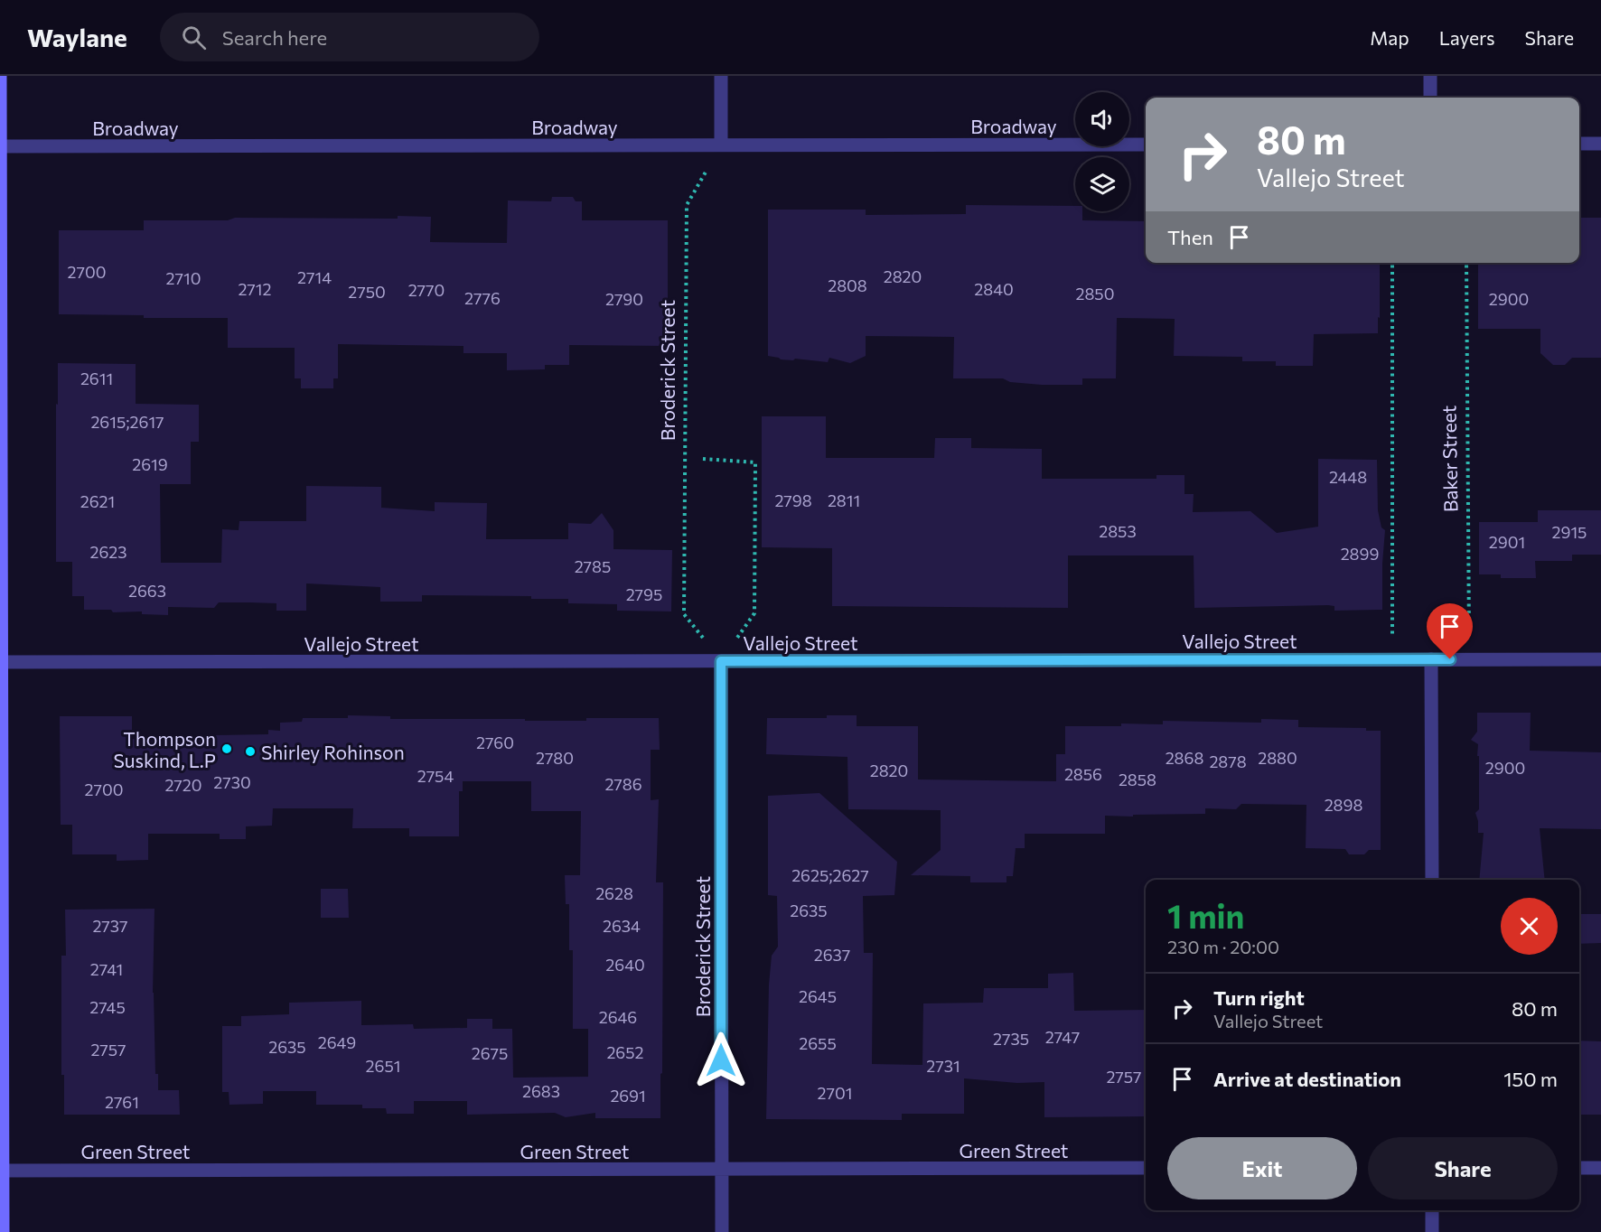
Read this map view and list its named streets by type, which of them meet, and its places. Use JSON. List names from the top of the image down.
{
  "streets": {
    "street": [
      "Broadway",
      "Broderick Street",
      "Vallejo Street",
      "Green Street"
    ],
    "path": ["Baker Street"]
  },
  "crossings": [
    ["Broadway", "Broderick Street"],
    ["Broderick Street", "Vallejo Street"],
    ["Broderick Street", "Green Street"],
    ["Baker Street", "Vallejo Street"]
  ],
  "places": ["Thompson Suskind, L.P", "Shirley Rohinson"],
  "house_numbers": [
    "2700",
    "2820",
    "2714",
    "2710",
    "2808",
    "2712",
    "2840",
    "2770",
    "2750",
    "2850",
    "2776",
    "2790",
    "2900",
    "2611",
    "2615;2617",
    "2619",
    "2448",
    "2798",
    "2811",
    "2621",
    "2853",
    "2915",
    "2901",
    "2623",
    "2899",
    "2785",
    "2663",
    "2795",
    "2760",
    "2780",
    "2868",
    "2880",
    "2878",
    "2900",
    "2820",
    "2856",
    "2754",
    "2858",
    "2730",
    "2786",
    "2720",
    "2700",
    "2898",
    "2625;2627",
    "2628",
    "2635",
    "2737",
    "2634",
    "2637",
    "2640",
    "2741",
    "2645",
    "2745",
    "2646",
    "2747",
    "2735",
    "2649",
    "2655",
    "2635",
    "2757",
    "2652",
    "2675",
    "2651",
    "2731",
    "2757",
    "2683",
    "2701",
    "2691",
    "2761"
  ],
  "page": {
    "header": "Waylane",
    "search": "Search here",
    "nav": ["Map", "Layers", "Share"],
    "turn": ["80 m", "Vallejo Street"],
    "then": "Then",
    "heading": ["1 min", "230 m · 20:00"],
    "list": [
      {
        "name": "Turn right",
        "note": "Vallejo Street",
        "value": "80 m"
      },
      {
        "name": "Arrive at destination",
        "value": "150 m"
      }
    ],
    "buttons": ["Exit", "Share"]
  }
}
